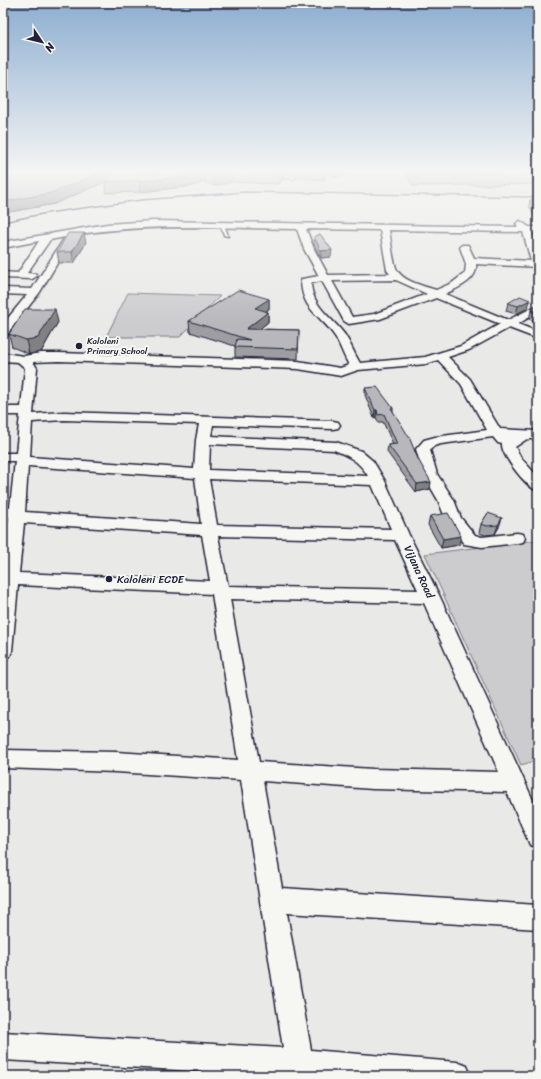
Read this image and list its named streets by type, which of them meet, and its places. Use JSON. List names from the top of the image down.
{
  "streets": {
    "street": ["Vijana Road"]
  },
  "places": ["Kaloleni Primary School", "Kaloleni ECDE"],
  "north": "bottom right"
}
